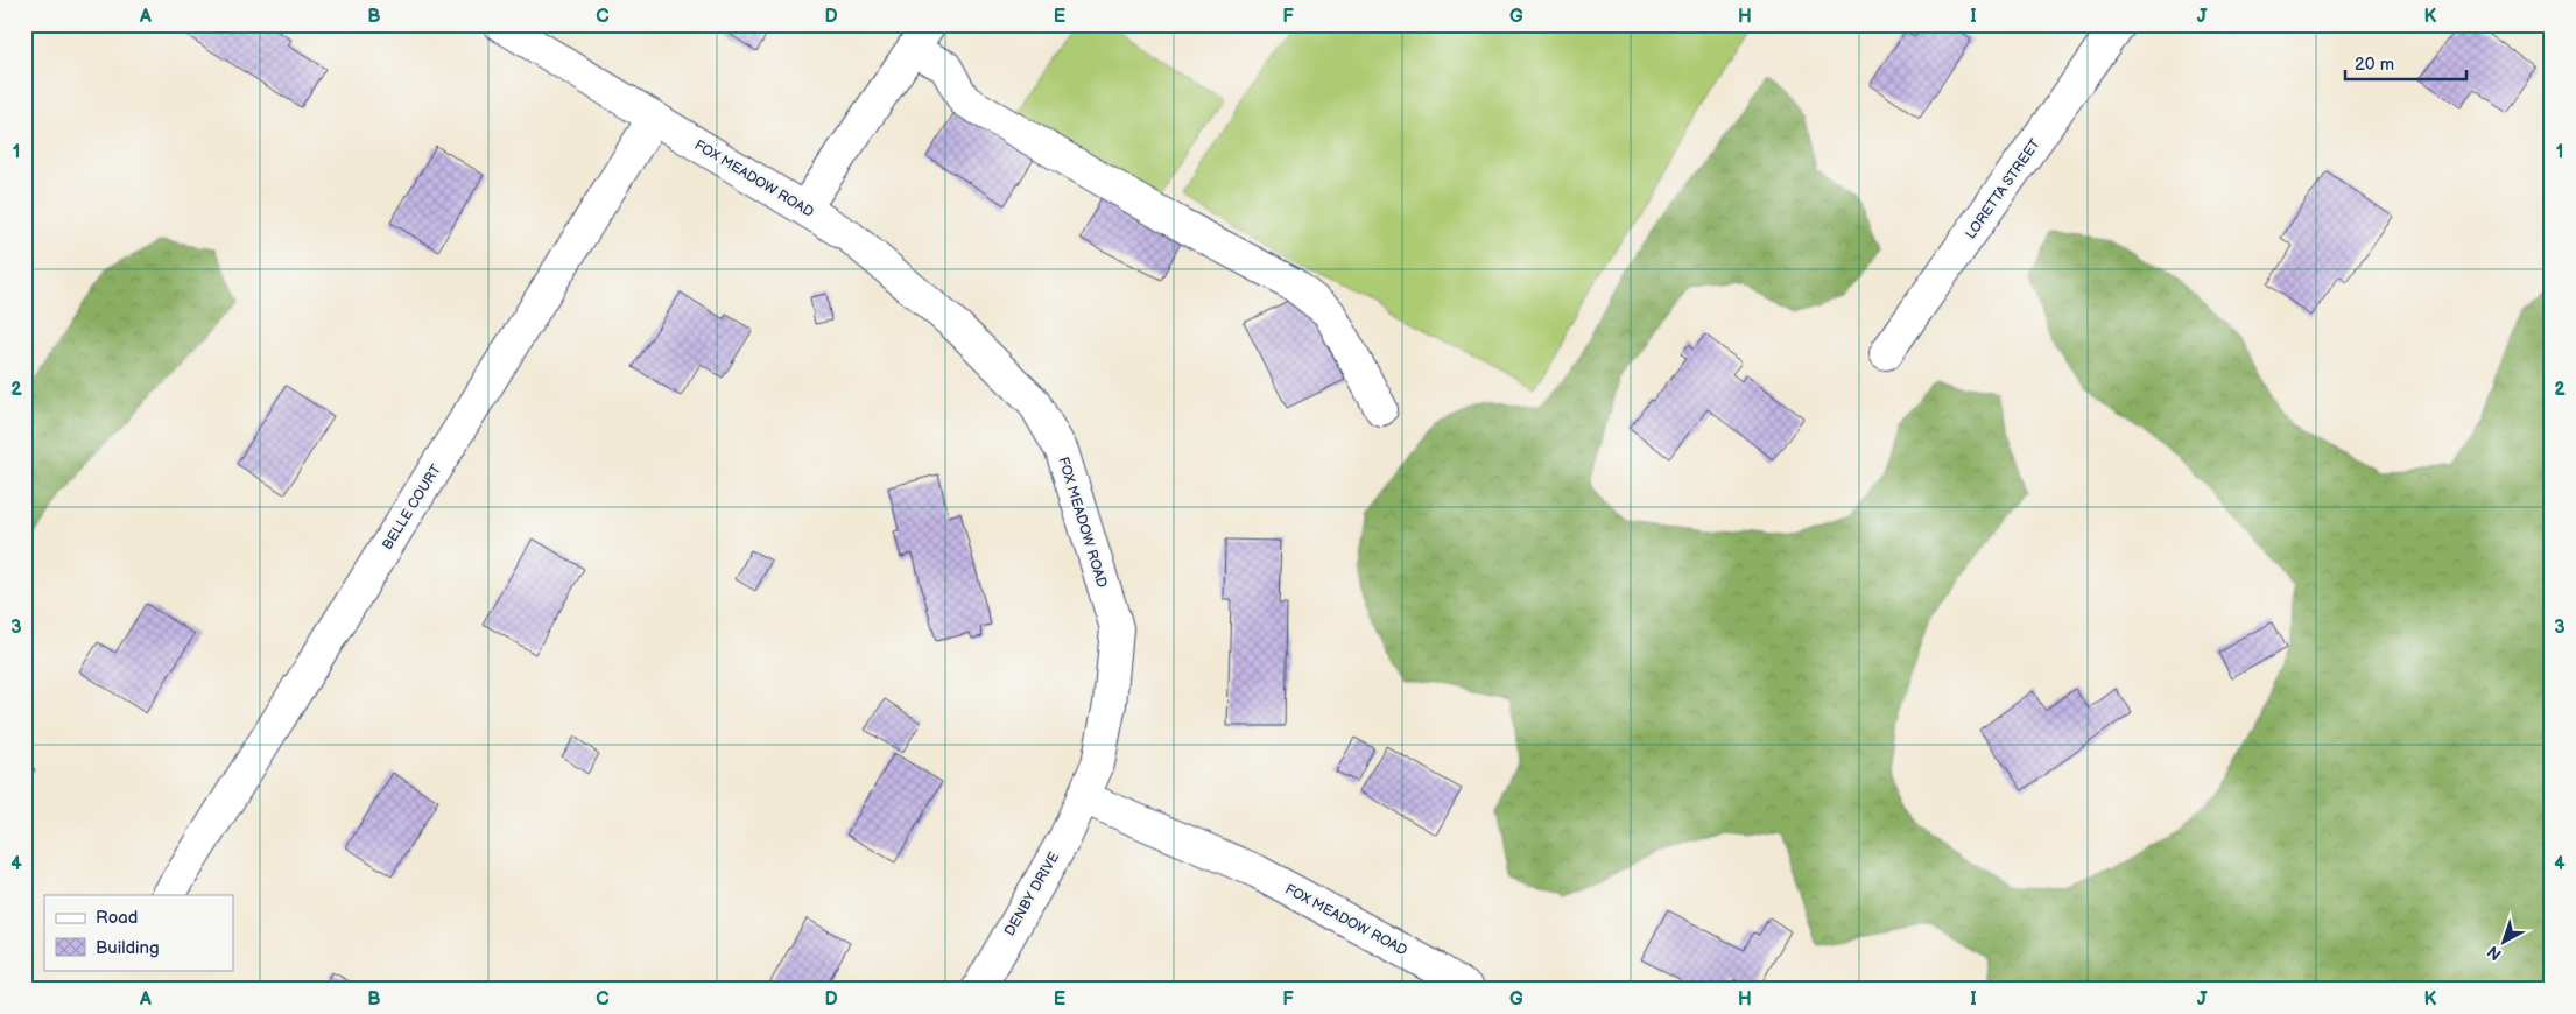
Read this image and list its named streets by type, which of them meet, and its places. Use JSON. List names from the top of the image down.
{
  "streets": {
    "street": [
      "FOX MEADOW ROAD",
      "LORETTA STREET",
      "BELLE COURT",
      "DENBY DRIVE"
    ]
  },
  "crossings": [
    ["FOX MEADOW ROAD", "BELLE COURT"],
    ["FOX MEADOW ROAD", "DENBY DRIVE"]
  ],
  "legend": ["Road", "Building"],
  "scale_bar": "20 m",
  "north": "bottom left",
  "grid": {
    "columns": [
      "A",
      "B",
      "C",
      "D",
      "E",
      "F",
      "G",
      "H",
      "I",
      "J",
      "K"
    ],
    "rows": [
      "1",
      "2",
      "3",
      "4"
    ]
  }
}
